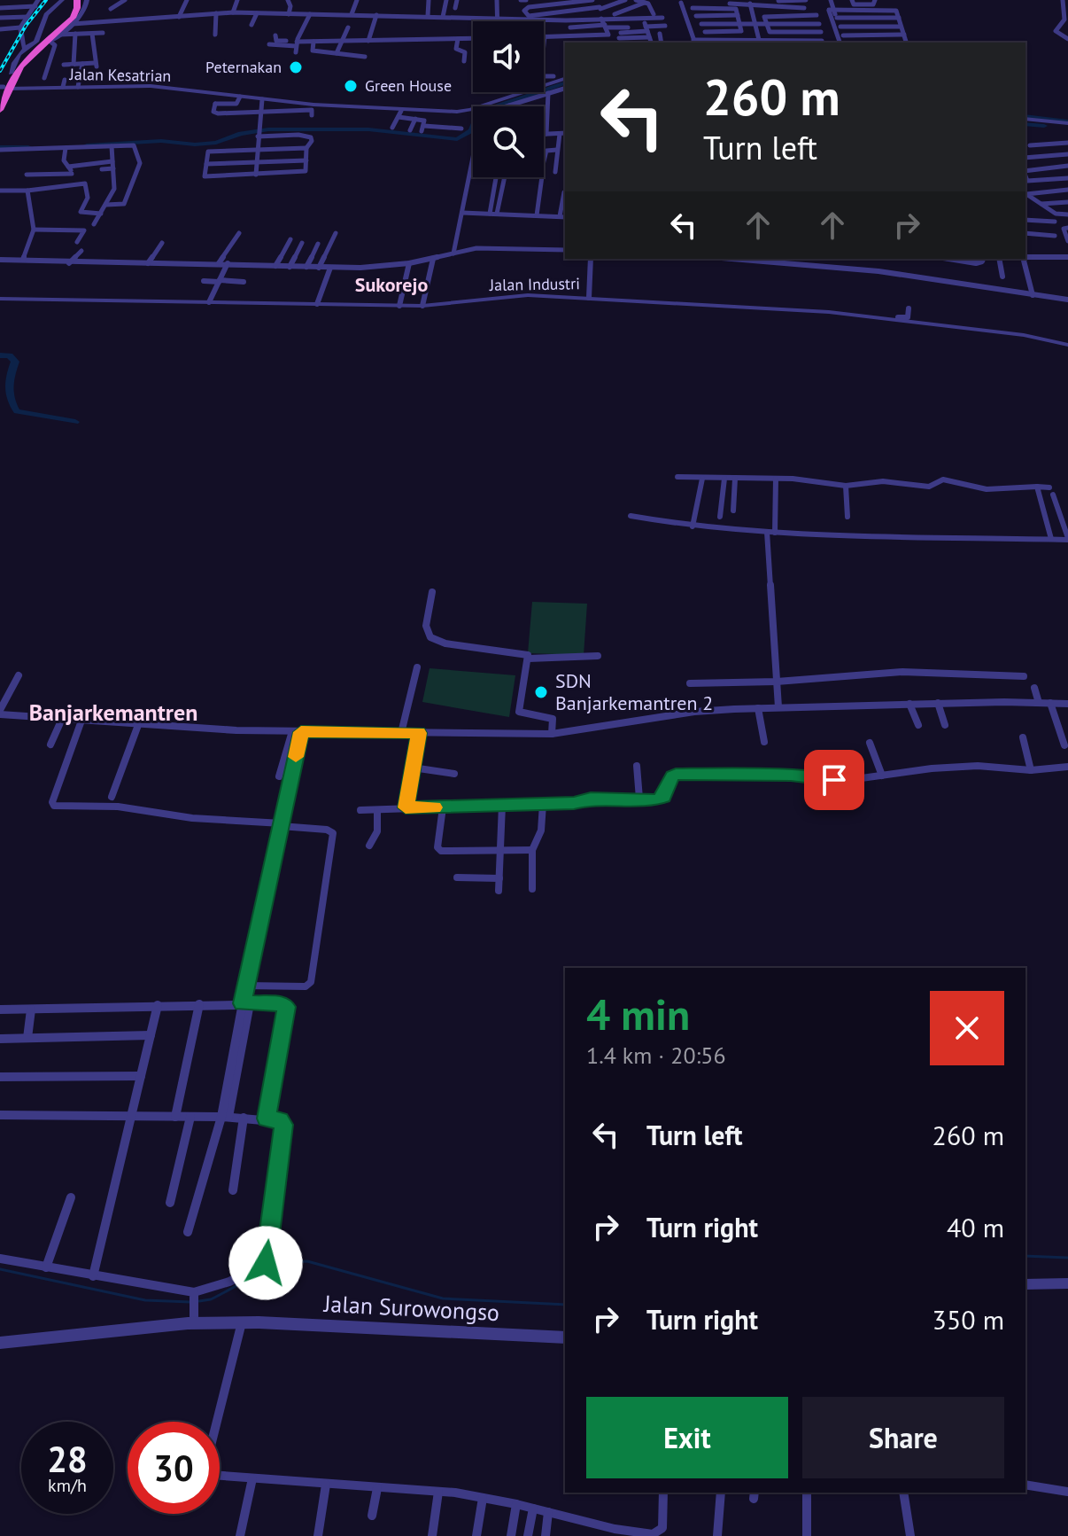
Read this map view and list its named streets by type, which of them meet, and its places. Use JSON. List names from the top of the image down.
{
  "streets": {
    "street": ["Jalan Kesatrian", "Jalan Industri", "Jalan Surowongso"]
  },
  "districts": ["Sukorejo", "Banjarkemantren"],
  "places": ["Peternakan", "Green House", "SDN Banjarkemantren 2"],
  "page": {
    "turn": ["260 m", "Turn left"],
    "heading": ["4 min", "1.4 km · 20:56"],
    "list": [
      {
        "name": "Turn left",
        "value": "260 m"
      },
      {
        "name": "Turn right",
        "value": "40 m"
      },
      {
        "name": "Turn right",
        "value": "350 m"
      }
    ],
    "buttons": ["Exit", "Share"],
    "speed": "28 km/h",
    "limit": "30"
  }
}
